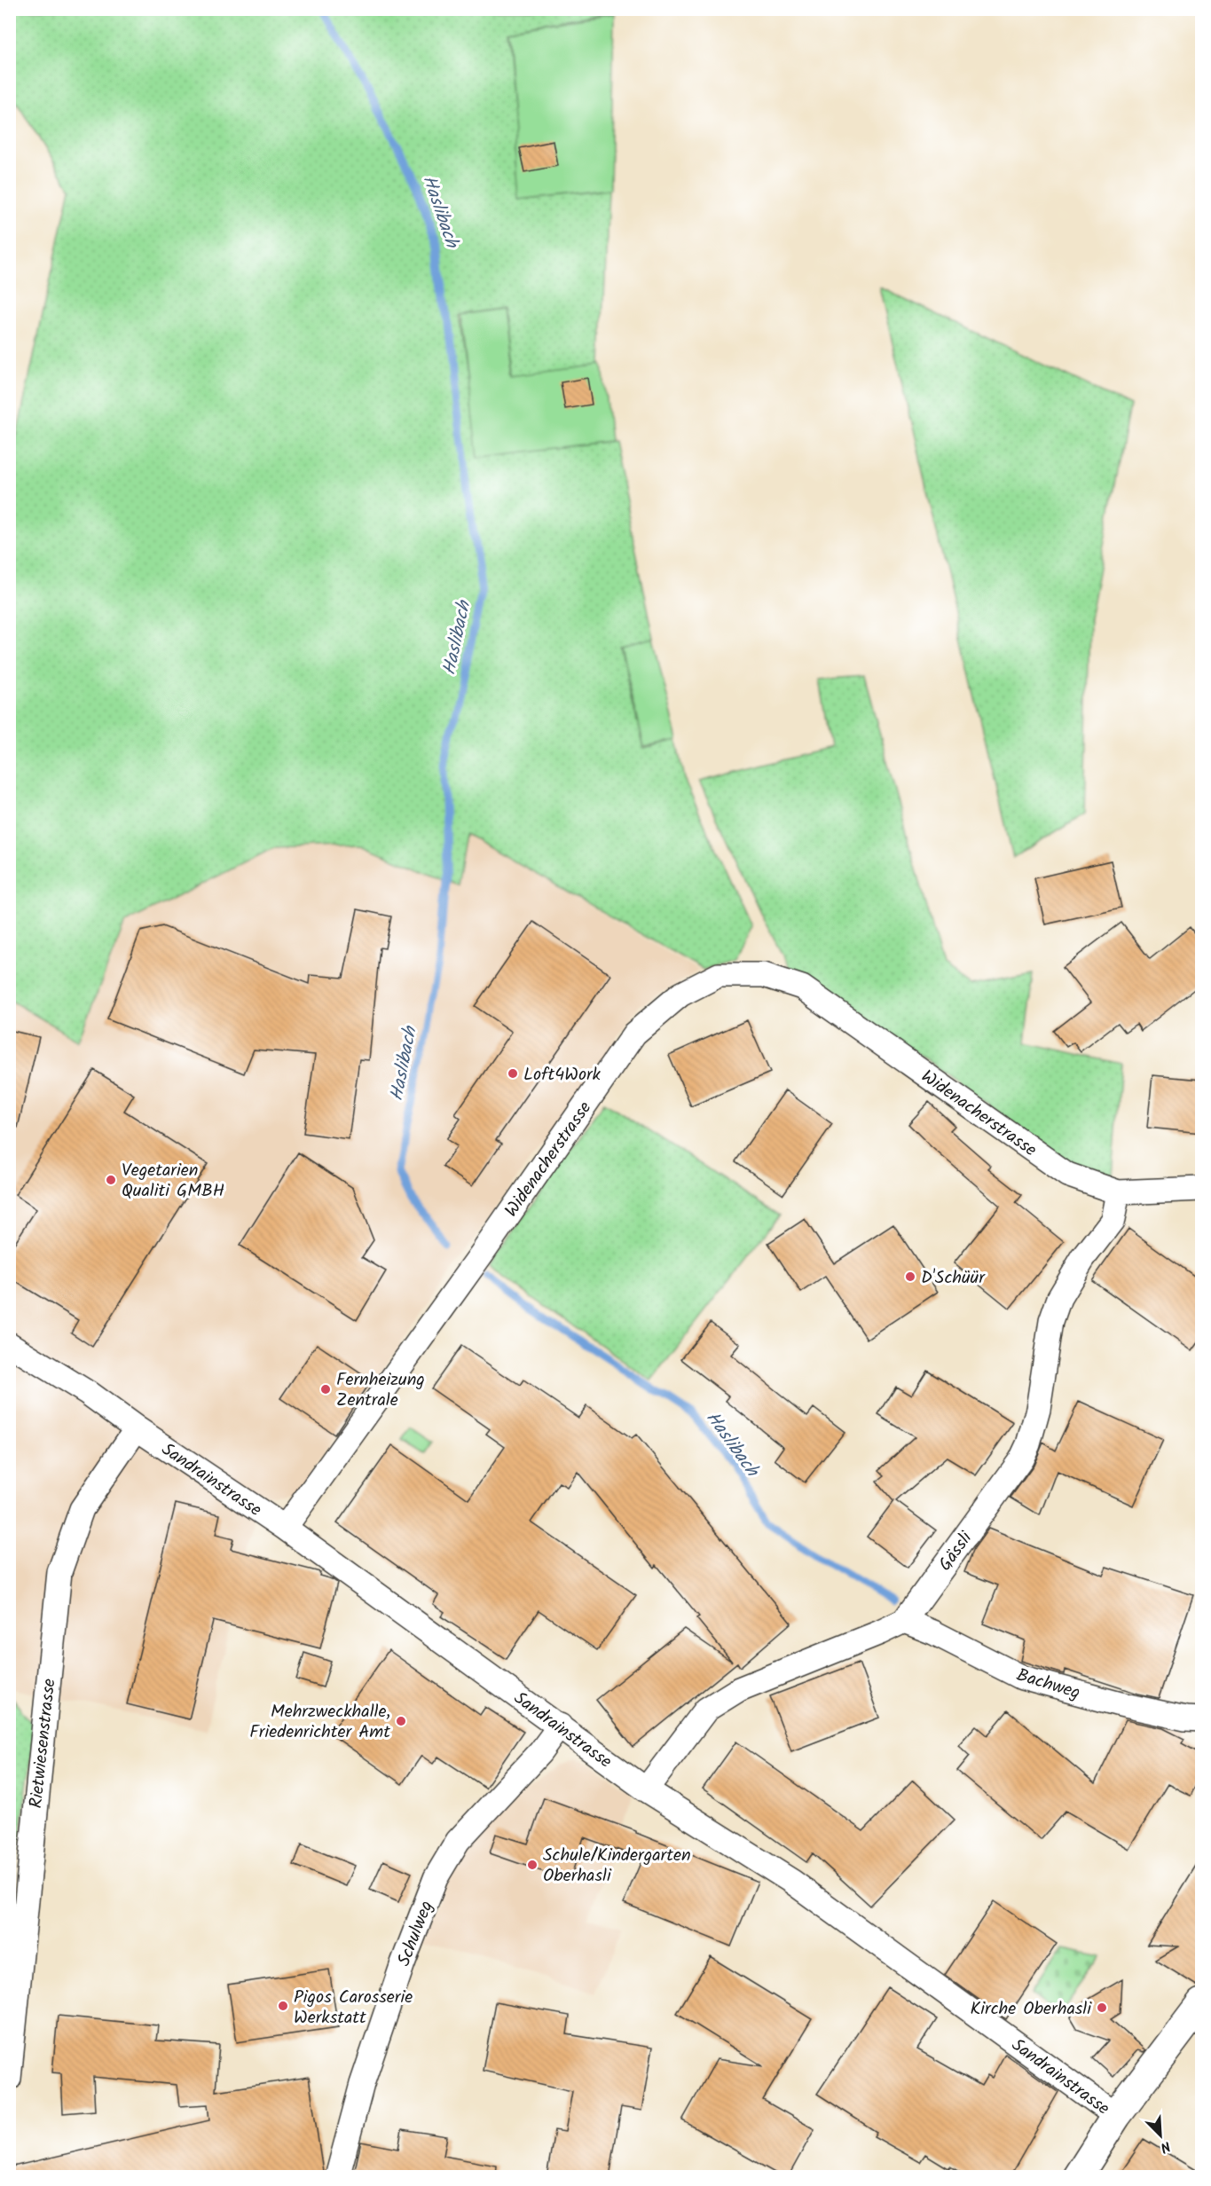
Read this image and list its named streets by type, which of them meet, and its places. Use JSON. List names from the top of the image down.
{
  "streets": {
    "street": [
      "Widenacherstrasse",
      "Sandrainstrasse",
      "Gässli",
      "Bachweg",
      "Rietwiesenstrasse",
      "Schulweg"
    ]
  },
  "crossings": [
    ["Widenacherstrasse", "Sandrainstrasse"],
    ["Widenacherstrasse", "Gässli"],
    ["Sandrainstrasse", "Gässli"],
    ["Sandrainstrasse", "Rietwiesenstrasse"],
    ["Sandrainstrasse", "Schulweg"],
    ["Gässli", "Bachweg"]
  ],
  "water": ["Haslibach"],
  "places": [
    "Loft4Work",
    "Vegetarien Qualiti GMBH",
    "D'Schüür",
    "Fernheizung Zentrale",
    "Mehrzweckhalle, Friedenrichter Amt",
    "Schule/Kindergarten Oberhasli",
    "Pigos Carosserie Werkstatt",
    "Kirche Oberhasli"
  ],
  "north": "bottom right"
}
